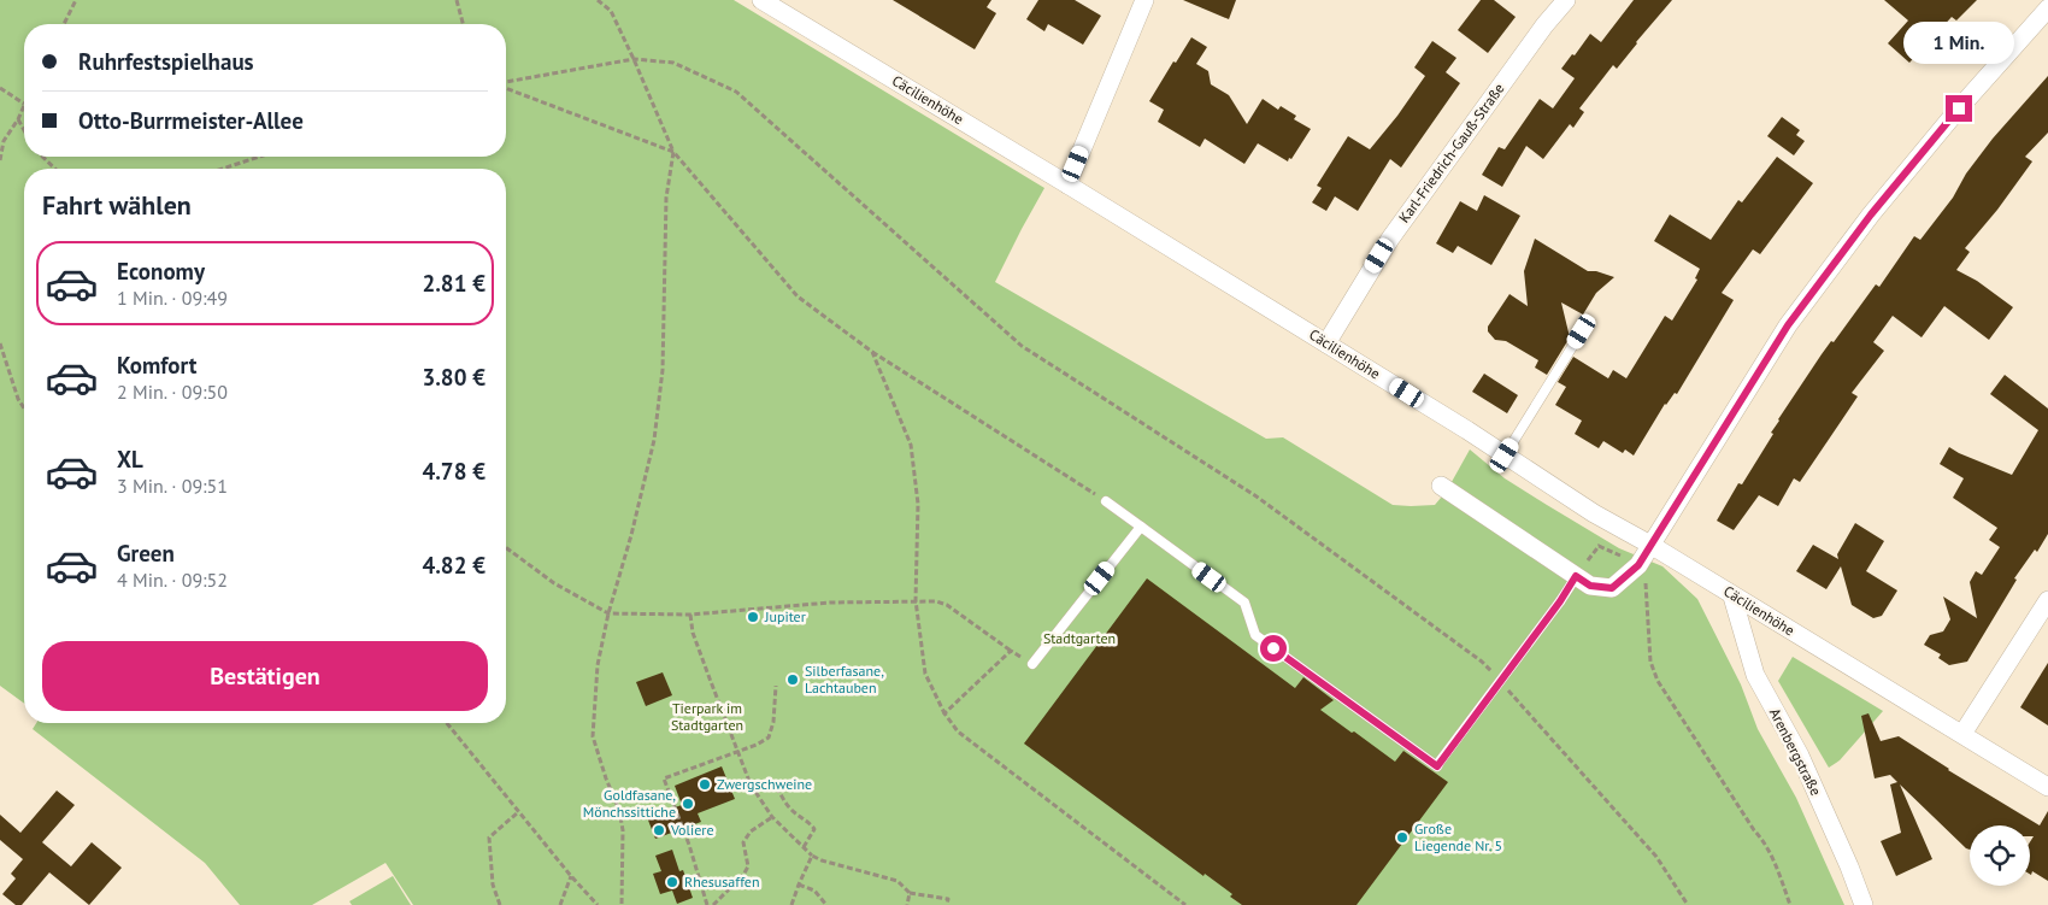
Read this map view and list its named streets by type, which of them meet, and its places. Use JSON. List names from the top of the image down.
{
  "streets": {
    "street": ["Cäcilienhöhe", "Karl-Friedrich-Gauß-Straße", "Arenbergstraße"]
  },
  "crossings": [
    ["Cäcilienhöhe", "Karl-Friedrich-Gauß-Straße"],
    ["Cäcilienhöhe", "Arenbergstraße"]
  ],
  "parks": ["Stadtgarten", "Tierpark im Stadtgarten"],
  "places": [
    "Jupiter",
    "Silberfasane, Lachtauben",
    "Zwergschweine",
    "Goldfasane, Mönchssittiche",
    "Voliere",
    "Große Liegende Nr. 5",
    "Rhesusaffen"
  ],
  "page": {
    "bubble": "1 Min.",
    "banner": ["Ruhrfestspielhaus", "Otto-Burrmeister-Allee"],
    "heading": "Fahrt wählen",
    "list": [
      {
        "name": "Economy",
        "note": "1 Min. · 09:49",
        "value": "2.81 €"
      },
      {
        "name": "Komfort",
        "note": "2 Min. · 09:50",
        "value": "3.80 €"
      },
      {
        "name": "XL",
        "note": "3 Min. · 09:51",
        "value": "4.78 €"
      },
      {
        "name": "Green",
        "note": "4 Min. · 09:52",
        "value": "4.82 €"
      }
    ],
    "buttons": "Bestätigen"
  }
}
